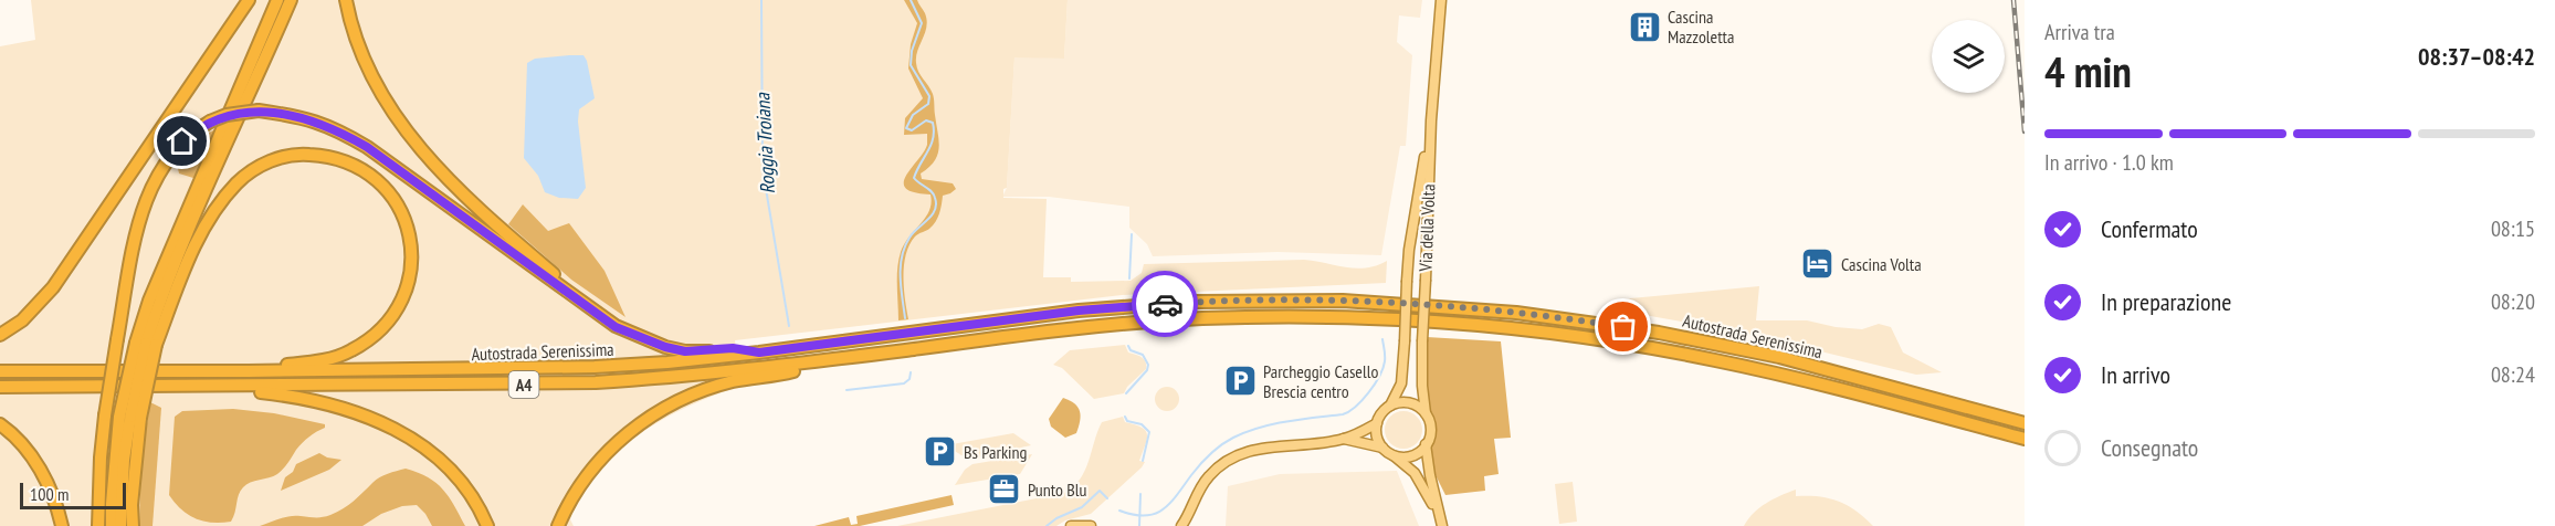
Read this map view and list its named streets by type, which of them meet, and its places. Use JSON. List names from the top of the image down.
{
  "streets": {
    "highway": ["Autostrada Serenissima", "A4"],
    "main road": ["Via della Volta"]
  },
  "water": ["Roggia Troiana"],
  "places": {
    "building": ["Cascina Mazzoletta"],
    "hotel": ["Cascina Volta"],
    "parking": ["Parcheggio Casello Brescia centro", "Bs Parking"],
    "office": ["Punto Blu"]
  },
  "scale_bar": "100 m",
  "page": {
    "heading": ["4 min", "Arriva tra", "08:37–08:42"],
    "bar": "In arrivo · 1.0 km",
    "list": [
      ["Confermato", "08:15"],
      ["In preparazione", "08:20"],
      ["In arrivo", "08:24"],
      "Consegnato"
    ],
    "scale": "100 m"
  }
}
